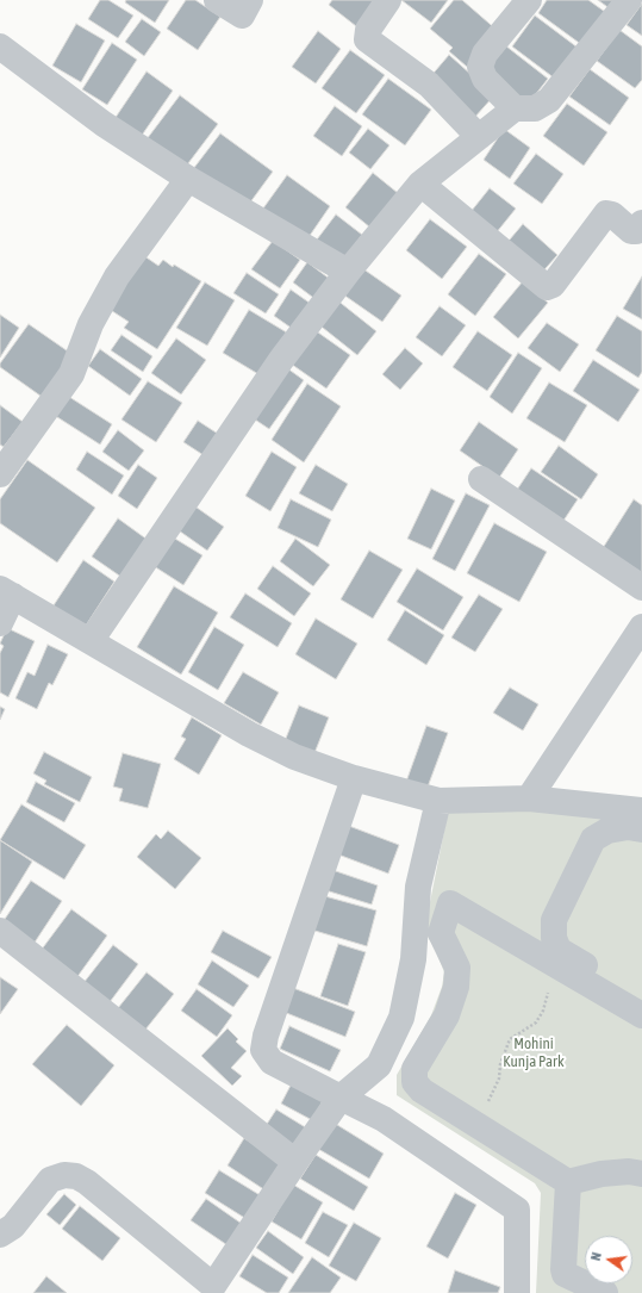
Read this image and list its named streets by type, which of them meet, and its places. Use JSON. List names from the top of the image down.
{
  "parks": ["Mohini Kunja Park"],
  "north": "left"
}
